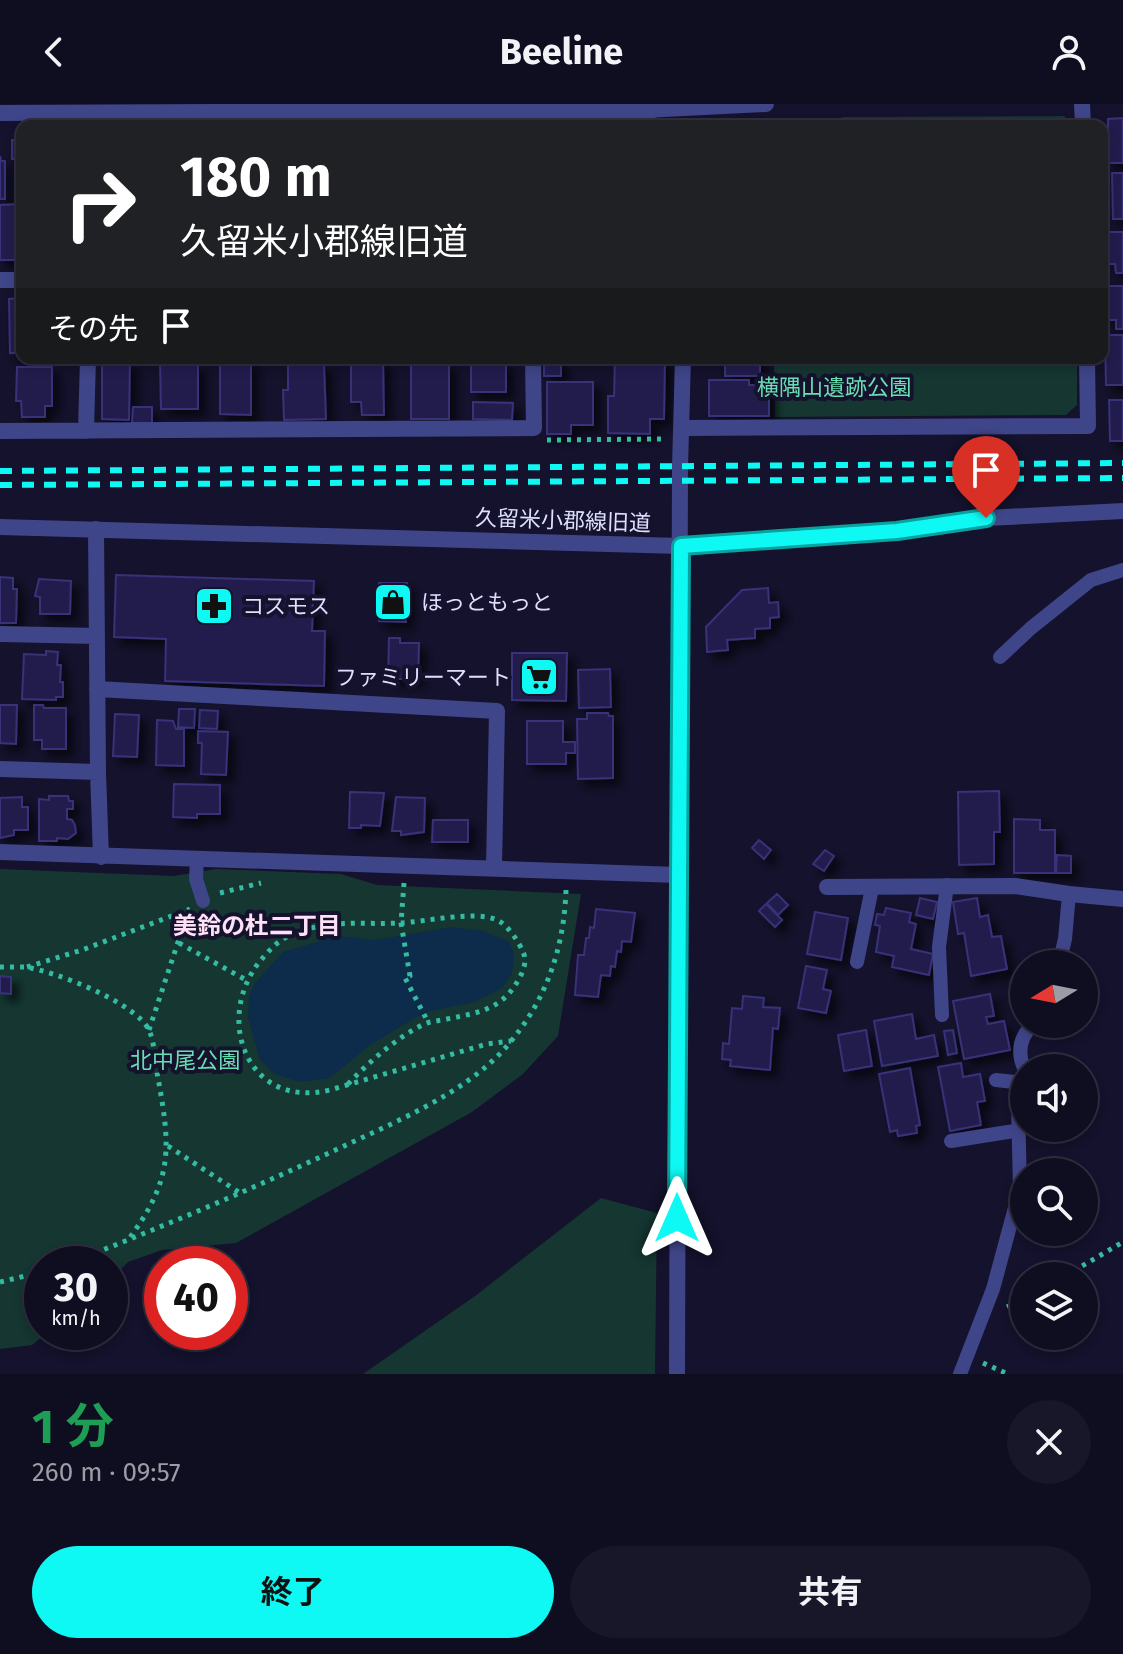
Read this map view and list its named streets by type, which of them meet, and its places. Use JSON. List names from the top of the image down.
{
  "streets": {
    "street": ["久留米小郡線旧道"]
  },
  "districts": ["美鈴の杜二丁目"],
  "parks": ["横隅山遺跡公園", "北中尾公園"],
  "places": {
    "shop": ["ほっともっと"],
    "pharmacy": ["コスモス"],
    "supermarket": ["ファミリーマート"]
  },
  "north": "left",
  "page": {
    "header": "Beeline",
    "turn": ["180 m", "久留米小郡線旧道"],
    "then": "その先",
    "speed": "30 km/h",
    "limit": "40",
    "heading": ["1 分", "260 m · 09:57"],
    "buttons": ["終了", "共有"]
  }
}
